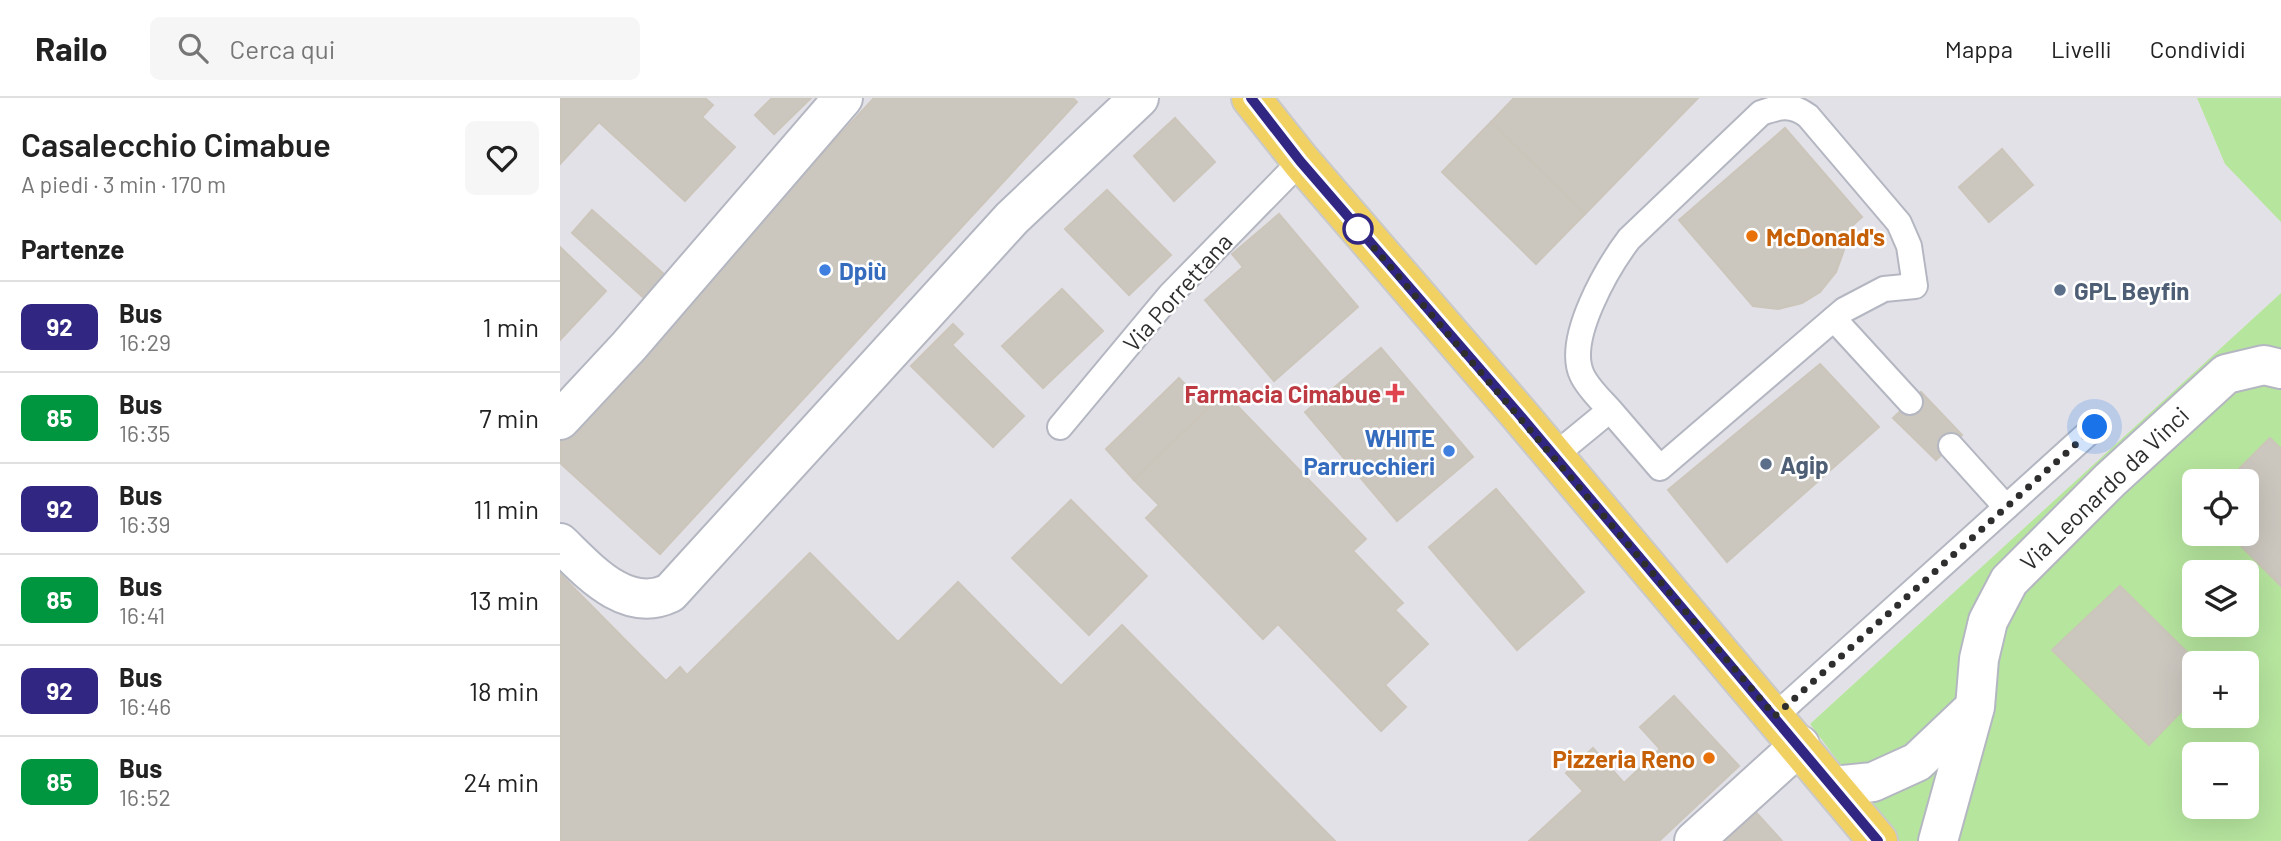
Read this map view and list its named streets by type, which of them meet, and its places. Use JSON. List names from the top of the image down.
{
  "streets": {
    "street": ["Via Leonardo da Vinci"],
    "lane": ["Via Porrettana"]
  },
  "places": {
    "other": [
      "McDonald's",
      "Dpiù",
      "GPL Beyfin",
      "WHITE Parrucchieri",
      "Agip",
      "Pizzeria Reno"
    ],
    "health": ["Farmacia Cimabue"]
  },
  "lines": ["bus line 92"],
  "page": {
    "header": "Railo",
    "search": "Cerca qui",
    "nav": ["Mappa", "Livelli", "Condividi"],
    "heading": [
      ["Casalecchio Cimabue", "A piedi · 3 min · 170 m"],
      "Partenze"
    ],
    "list": [
      {
        "mark": "92",
        "name": "Bus",
        "note": "16:29",
        "value": "1 min"
      },
      {
        "mark": "85",
        "name": "Bus",
        "note": "16:35",
        "value": "7 min"
      },
      {
        "mark": "92",
        "name": "Bus",
        "note": "16:39",
        "value": "11 min"
      },
      {
        "mark": "85",
        "name": "Bus",
        "note": "16:41",
        "value": "13 min"
      },
      {
        "mark": "92",
        "name": "Bus",
        "note": "16:46",
        "value": "18 min"
      },
      {
        "mark": "85",
        "name": "Bus",
        "note": "16:52",
        "value": "24 min"
      }
    ],
    "map_buttons": ["+", "−"]
  }
}
